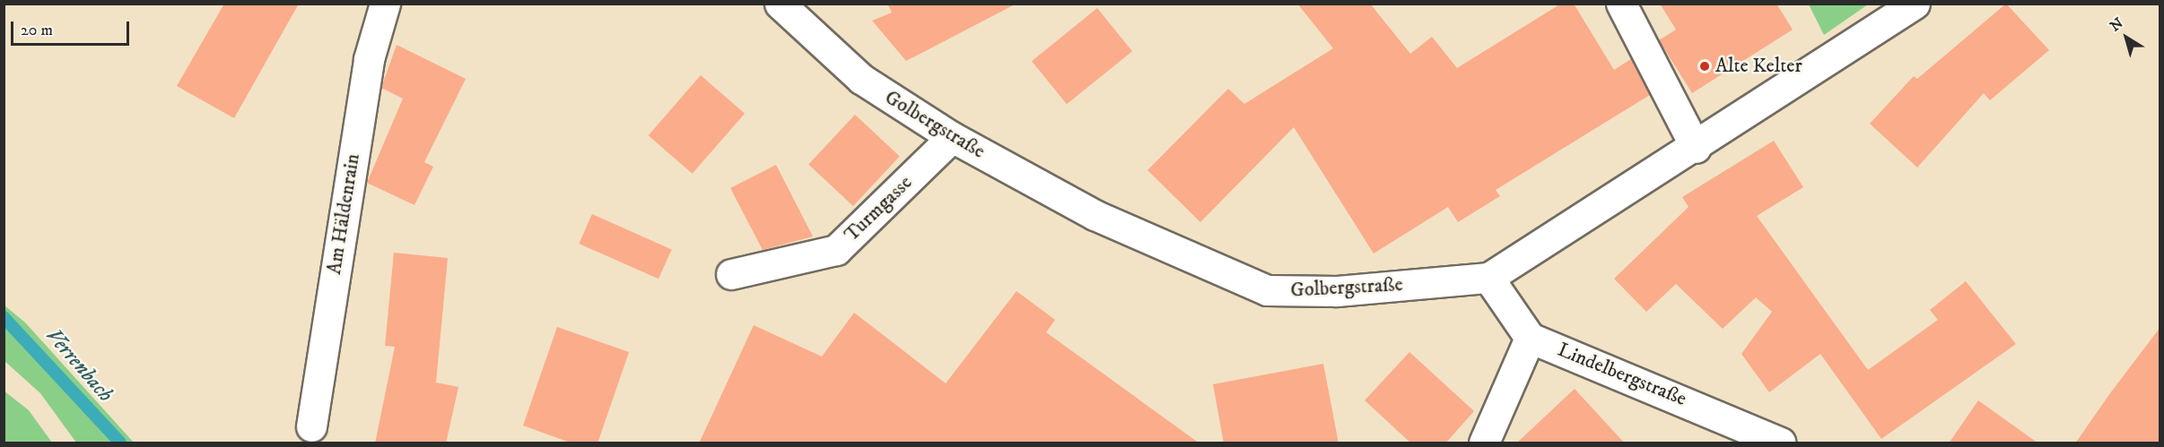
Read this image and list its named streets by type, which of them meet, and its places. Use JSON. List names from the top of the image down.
{
  "streets": {
    "street": [
      "Golbergstraße",
      "Turmgasse",
      "Am Häldenrain",
      "Lindelbergstraße"
    ]
  },
  "crossings": [
    ["Golbergstraße", "Turmgasse"]
  ],
  "water": ["Verrenbach"],
  "places": ["Alte Kelter"],
  "scale_bar": "20 m",
  "north": "top left"
}
